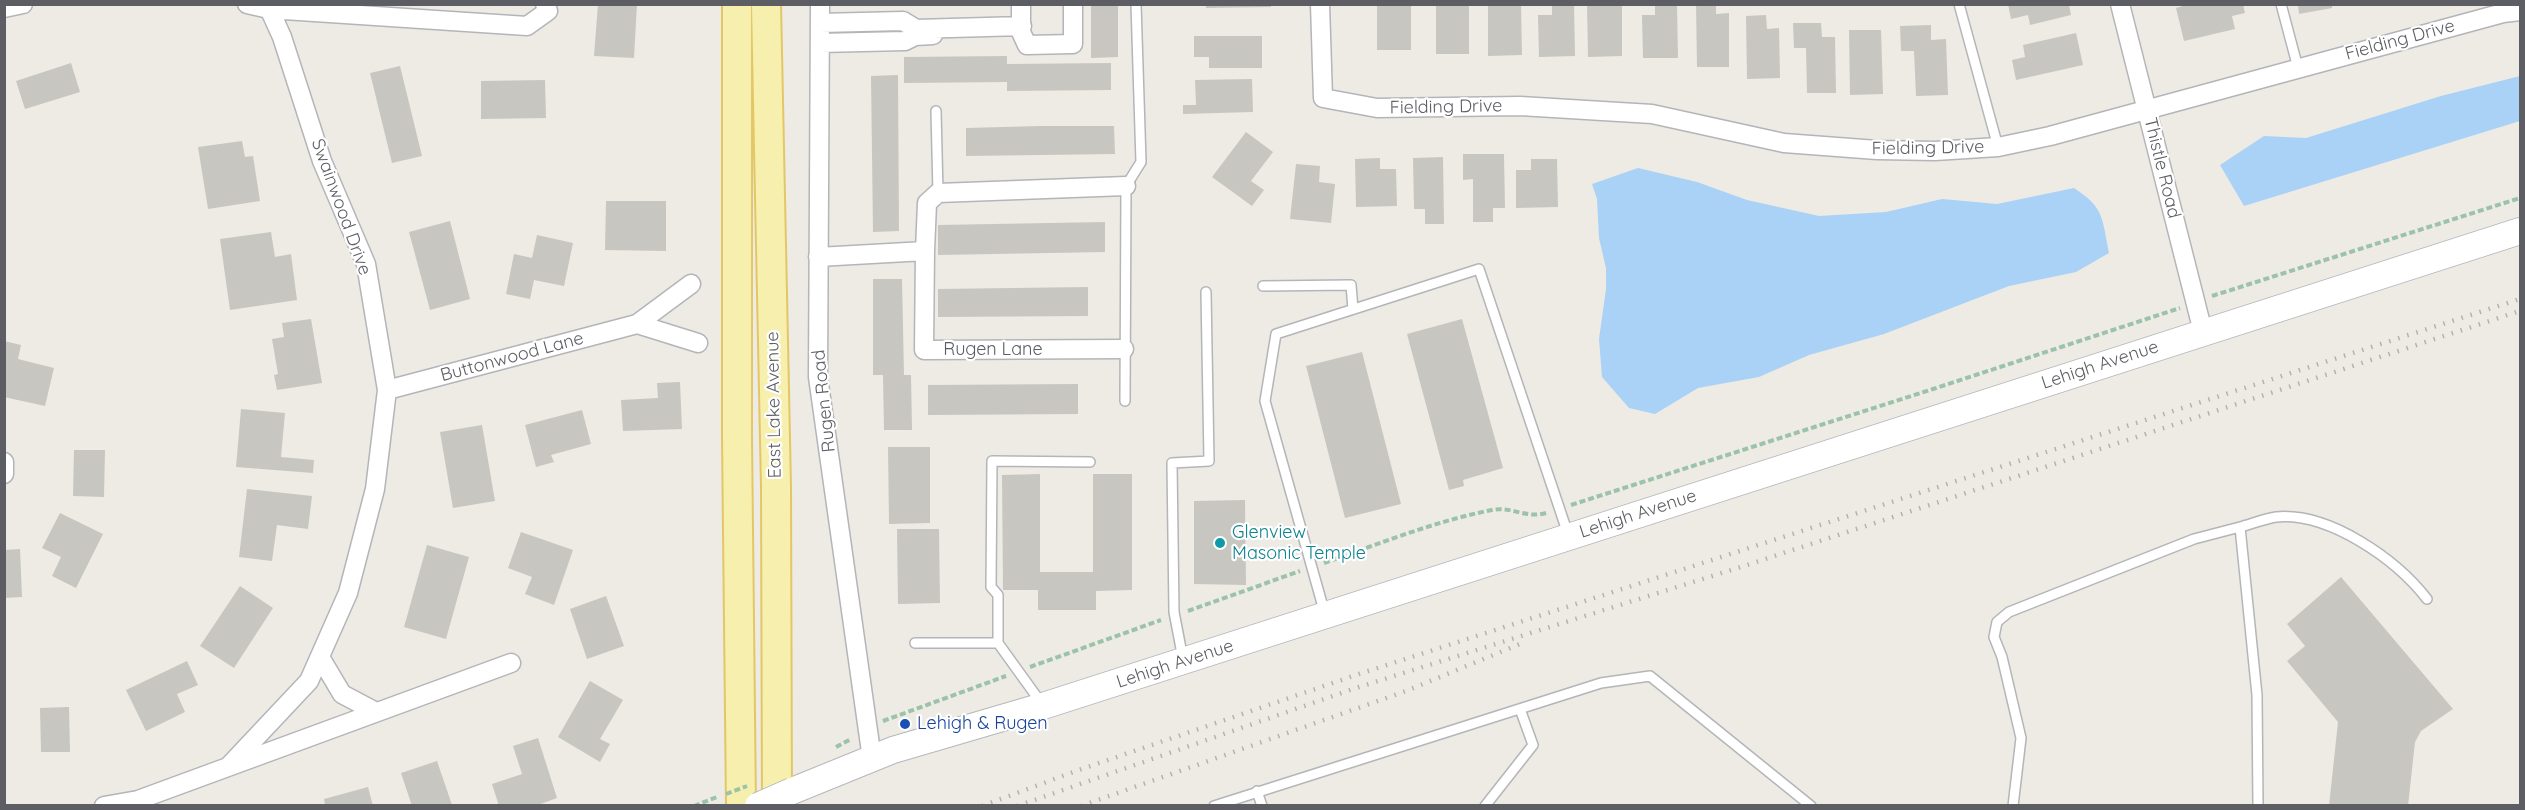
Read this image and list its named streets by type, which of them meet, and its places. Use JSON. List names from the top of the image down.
{
  "streets": {
    "main road": ["East Lake Avenue"],
    "street": [
      "Fielding Drive",
      "Thistle Road",
      "Swainwood Drive",
      "Rugen Lane",
      "Buttonwood Lane",
      "Lehigh Avenue",
      "Rugen Road"
    ]
  },
  "crossings": [
    ["Fielding Drive", "Thistle Road"],
    ["Thistle Road", "Lehigh Avenue"],
    ["Swainwood Drive", "Buttonwood Lane"],
    ["Lehigh Avenue", "Rugen Road"],
    ["Lehigh Avenue", "East Lake Avenue"]
  ],
  "places": ["Glenview Masonic Temple", "Lehigh & Rugen"]
}
